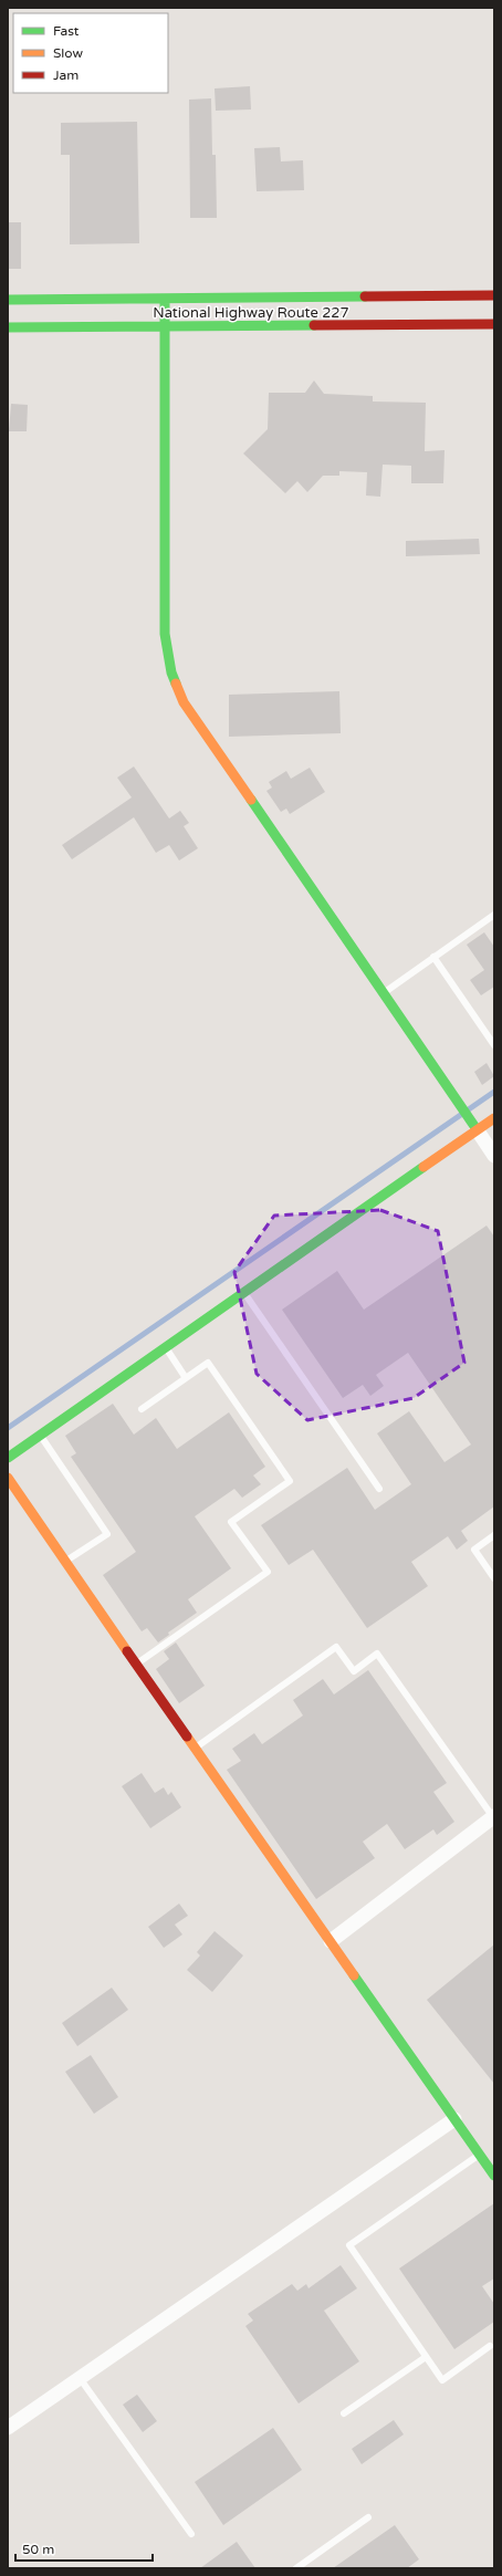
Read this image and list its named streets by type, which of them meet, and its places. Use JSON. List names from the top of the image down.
{
  "streets": {
    "main road": ["National Highway Route 227"]
  },
  "legend": ["Fast", "Slow", "Jam"],
  "scale_bar": "50 m"
}
